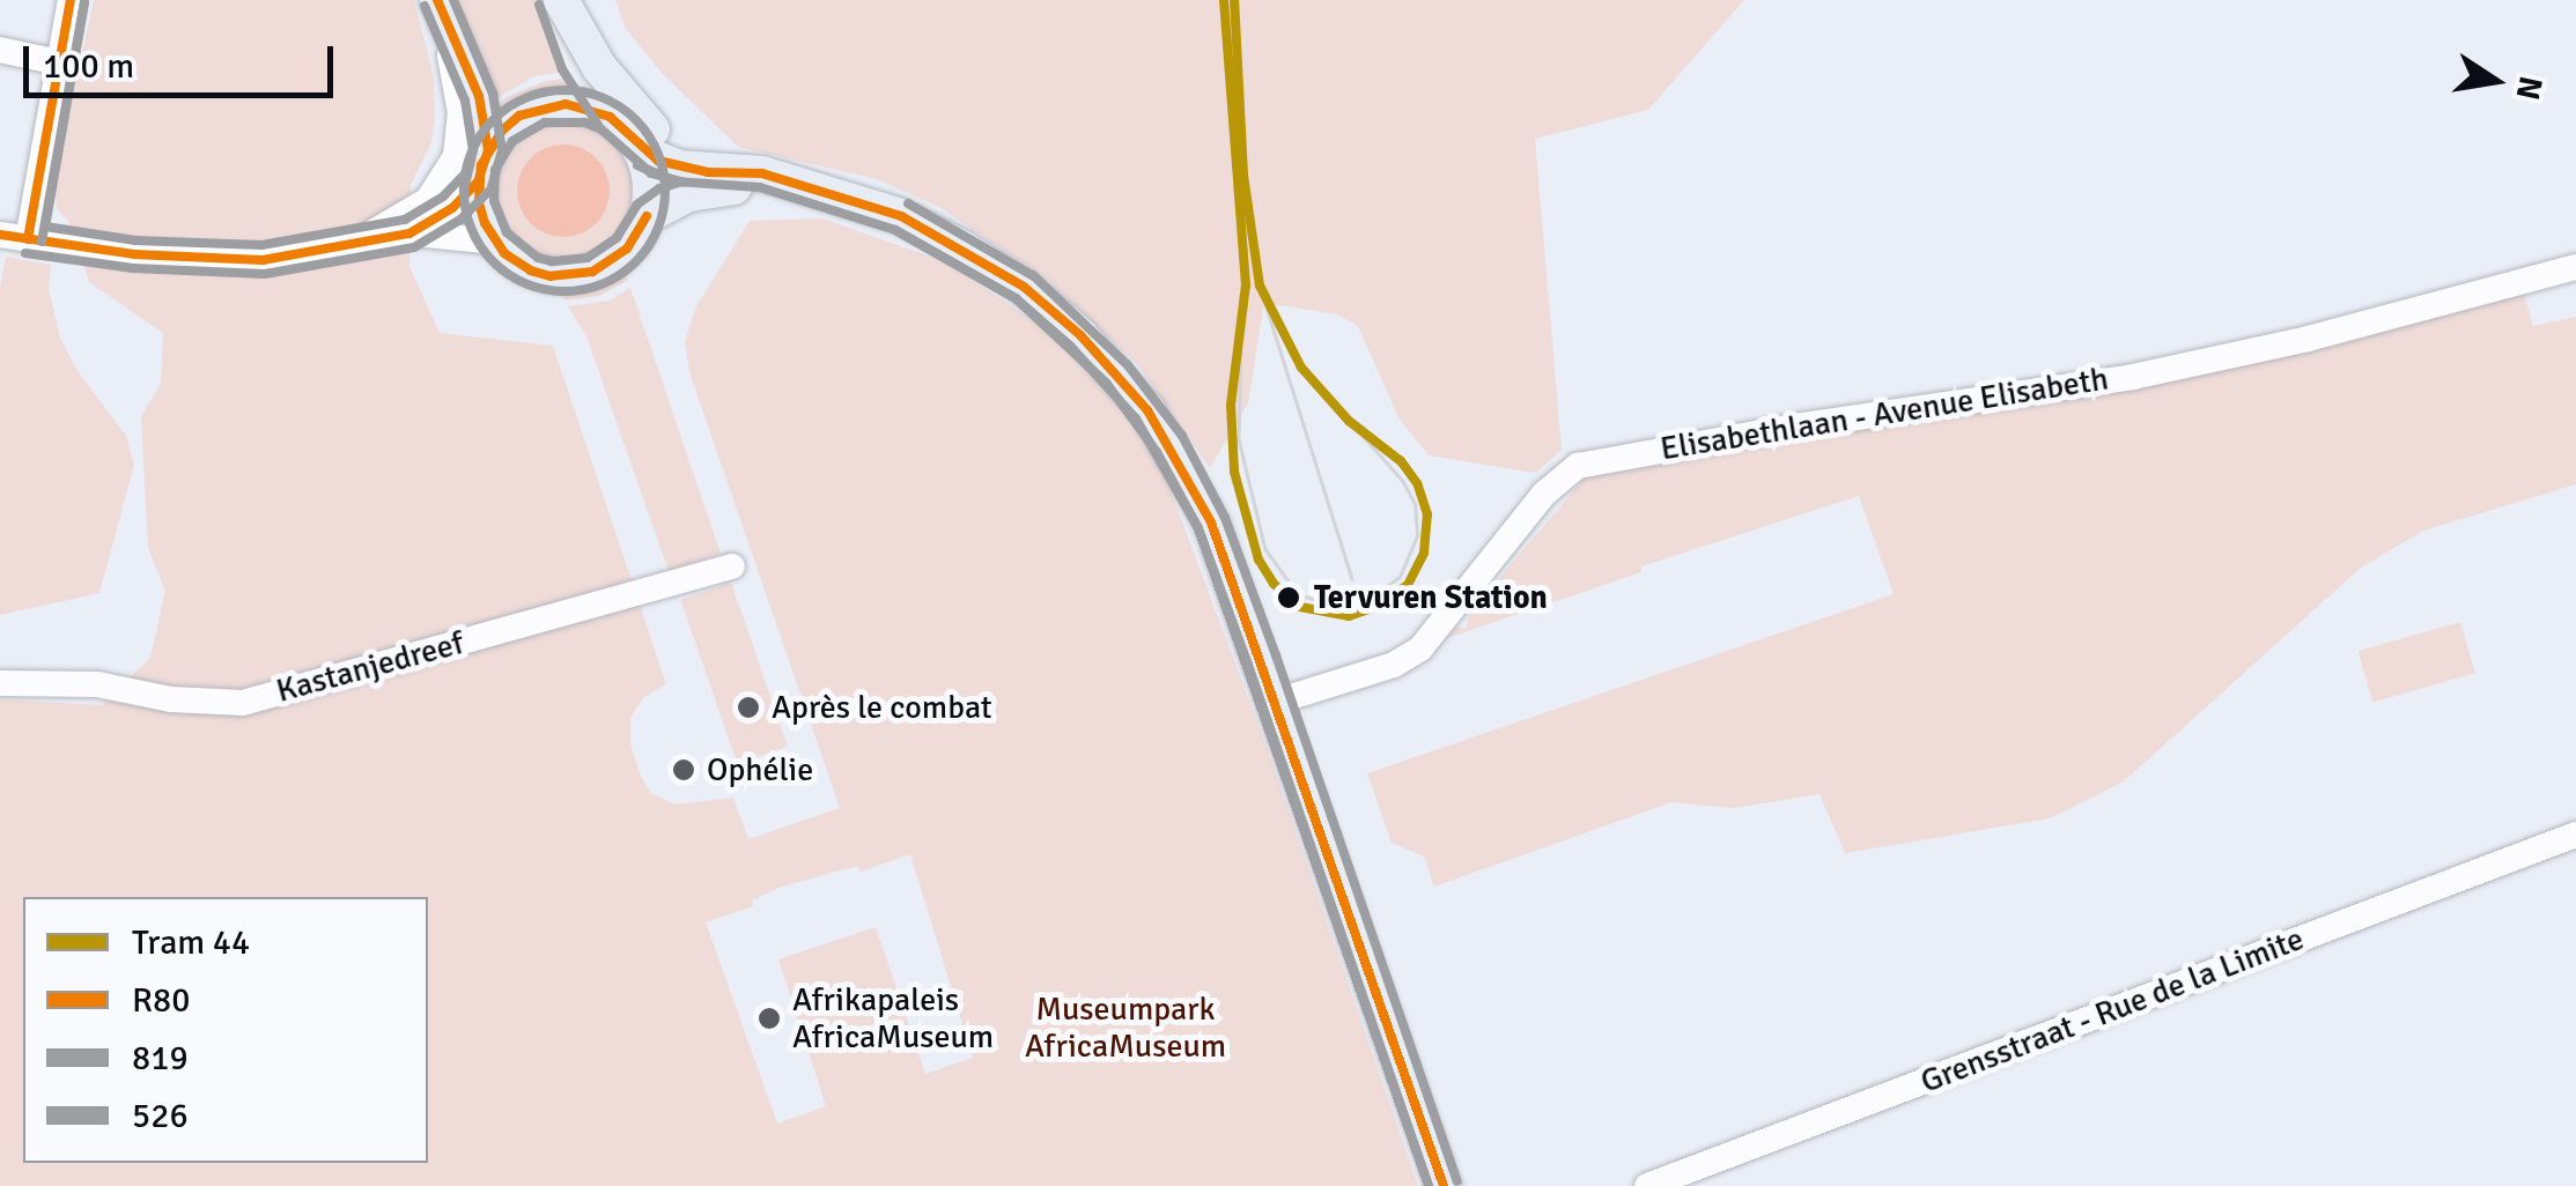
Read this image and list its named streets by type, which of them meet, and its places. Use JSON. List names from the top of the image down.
{
  "streets": {
    "street": ["Elisabethlaan - Avenue Elisabeth", "Kastanjedreef", "Grensstraat - Rue de la Limite"]
  },
  "parks": ["Museumpark AfricaMuseum"],
  "places": [
    "Tervuren Station",
    "Après le combat",
    "Ophélie",
    "Afrikapaleis AfricaMuseum"
  ],
  "lines": [
    "tram line 44",
    "transit line R80",
    "transit line 526",
    "transit line 819"
  ],
  "legend": [
    "Tram 44",
    "R80",
    "819",
    "526"
  ],
  "scale_bar": "100 m",
  "north": "right"
}
